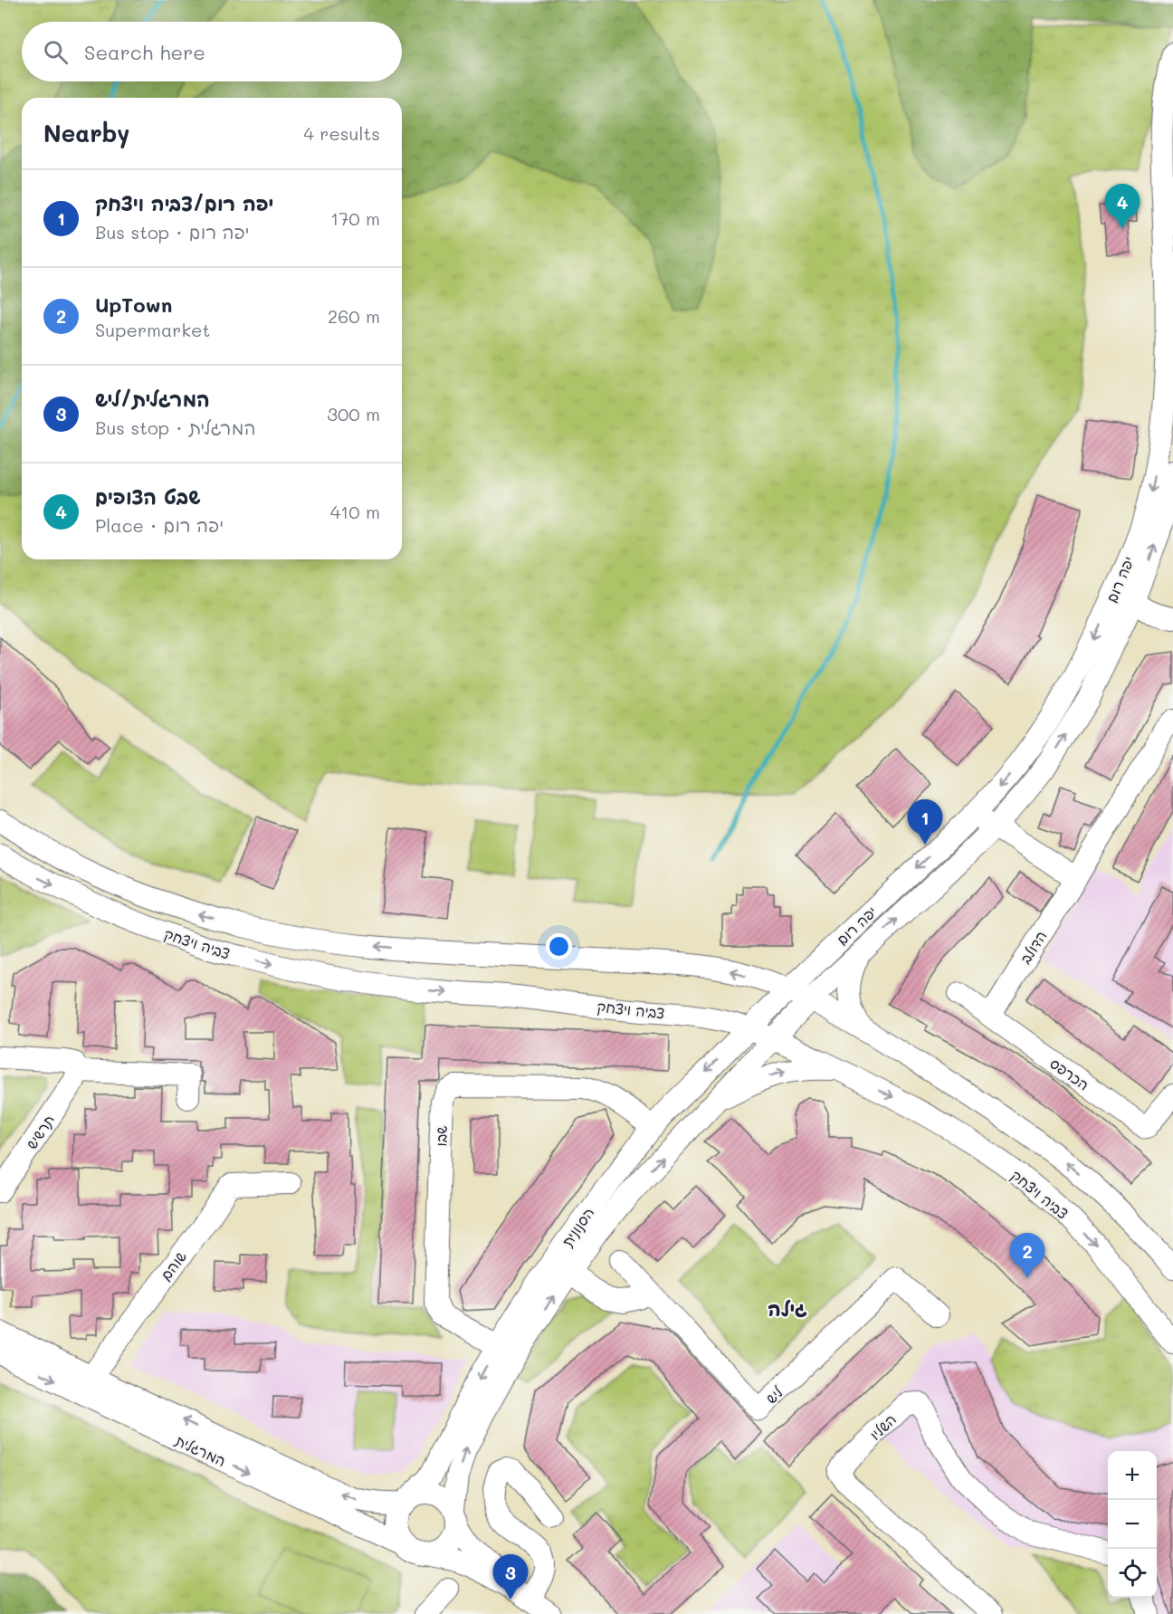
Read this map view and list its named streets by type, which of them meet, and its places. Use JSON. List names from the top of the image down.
{
  "streets": {
    "street": [
      "יפה רום",
      "צביה ויצחק",
      "הדולב",
      "הכרפס",
      "תרשיש",
      "שבו",
      "הסנונית",
      "שוהם",
      "ליש",
      "השליו",
      "המרגלית"
    ]
  },
  "crossings": [
    ["יפה רום", "צביה ויצחק"],
    ["יפה רום", "הסנונית"],
    ["צביה ויצחק", "הסנונית"],
    ["הדולב", "הכרפס"],
    ["שבו", "הסנונית"],
    ["הסנונית", "המרגלית"],
    ["שוהם", "המרגלית"]
  ],
  "districts": ["גילה"],
  "page": {
    "search": "Search here",
    "heading": ["Nearby", "4 results"],
    "list": [
      {
        "mark": "1",
        "name": "יפה רום/צביה ויצחק",
        "note": "Bus stop · יפה רום",
        "value": "170 m"
      },
      {
        "mark": "2",
        "name": "UpTown",
        "note": "Supermarket",
        "value": "260 m"
      },
      {
        "mark": "3",
        "name": "המרגלית/ליש",
        "note": "Bus stop · המרגלית",
        "value": "300 m"
      },
      {
        "mark": "4",
        "name": "שבט הצופים",
        "note": "Place · יפה רום",
        "value": "410 m"
      }
    ],
    "pins": [
      "4",
      "1",
      "2",
      "3"
    ],
    "map_buttons": ["+", "−"]
  }
}
